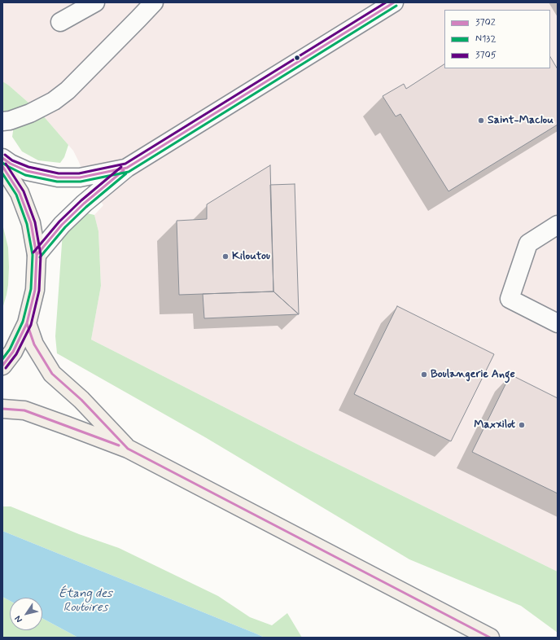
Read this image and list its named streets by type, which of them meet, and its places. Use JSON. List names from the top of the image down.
{
  "water": ["Étang des Routoires"],
  "places": [
    "Saint-Maclou",
    "Kiloutou",
    "Boulangerie Ange",
    "Maxxilot"
  ],
  "lines": ["transit line 3702", "transit line 3705", "transit line N132"],
  "legend": ["3702", "N132", "3705"],
  "north": "bottom left"
}
